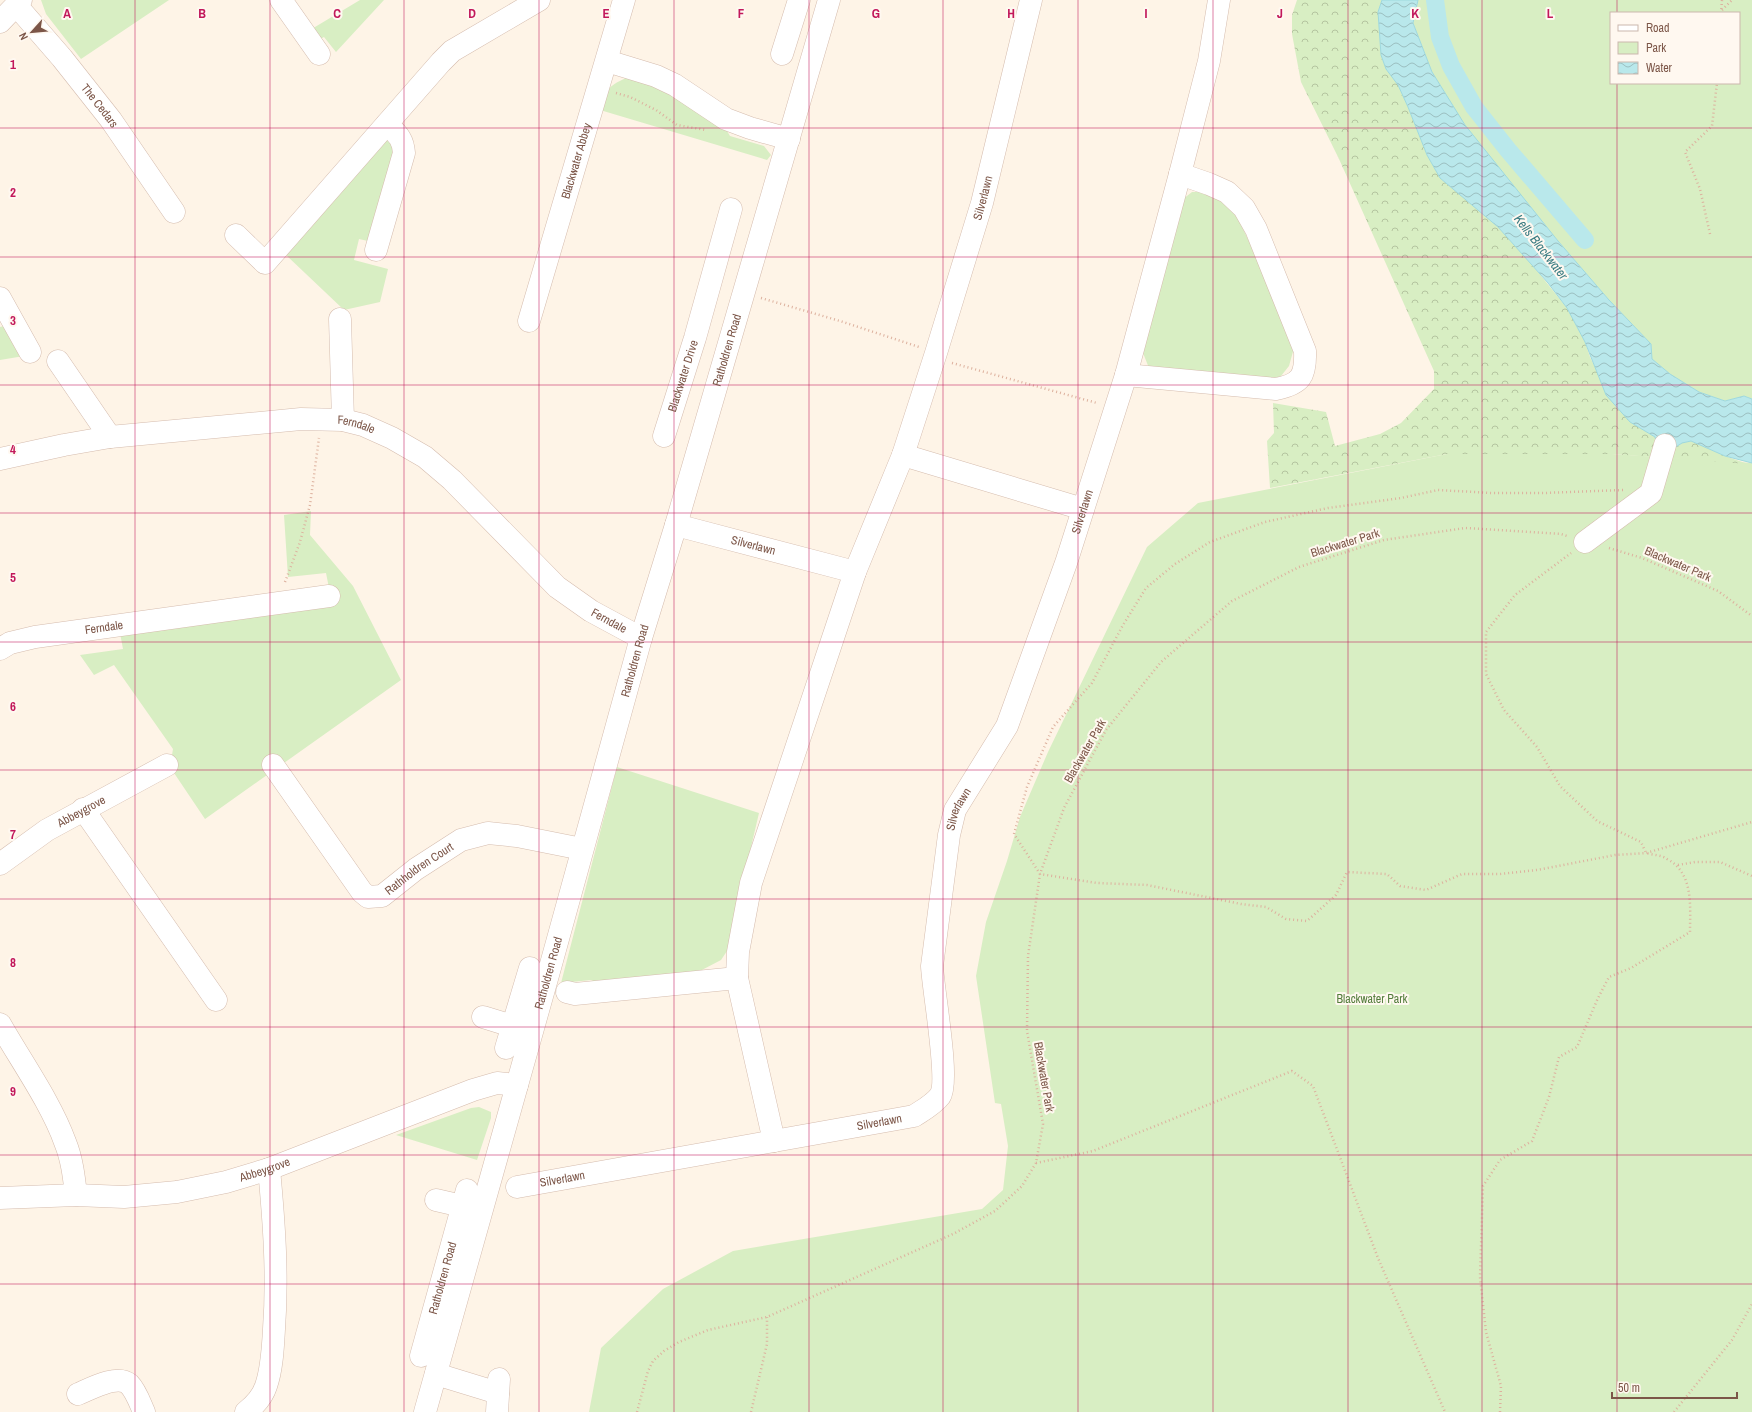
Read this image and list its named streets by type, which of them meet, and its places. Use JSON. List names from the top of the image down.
{
  "streets": {
    "street": [
      "The Cedars",
      "Blackwater Abbey",
      "Silverlawn",
      "Ratholdren Road",
      "Blackwater Drive",
      "Ferndale",
      "Abbeygrove",
      "Rathholdren Court"
    ],
    "path": ["Blackwater Park"]
  },
  "crossings": [
    ["Silverlawn", "Ratholdren Road"],
    ["Ratholdren Road", "Ferndale"],
    ["Ratholdren Road", "Abbeygrove"],
    ["Ratholdren Road", "Rathholdren Court"]
  ],
  "water": ["Kells Blackwater"],
  "parks": ["Blackwater Park"],
  "legend": ["Road", "Park", "Water"],
  "scale_bar": "50 m",
  "north": "bottom left",
  "grid": {
    "columns": [
      "A",
      "B",
      "C",
      "D",
      "E",
      "F",
      "G",
      "H",
      "I",
      "J",
      "K",
      "L"
    ],
    "rows": [
      "1",
      "2",
      "3",
      "4",
      "5",
      "6",
      "7",
      "8",
      "9"
    ]
  }
}
